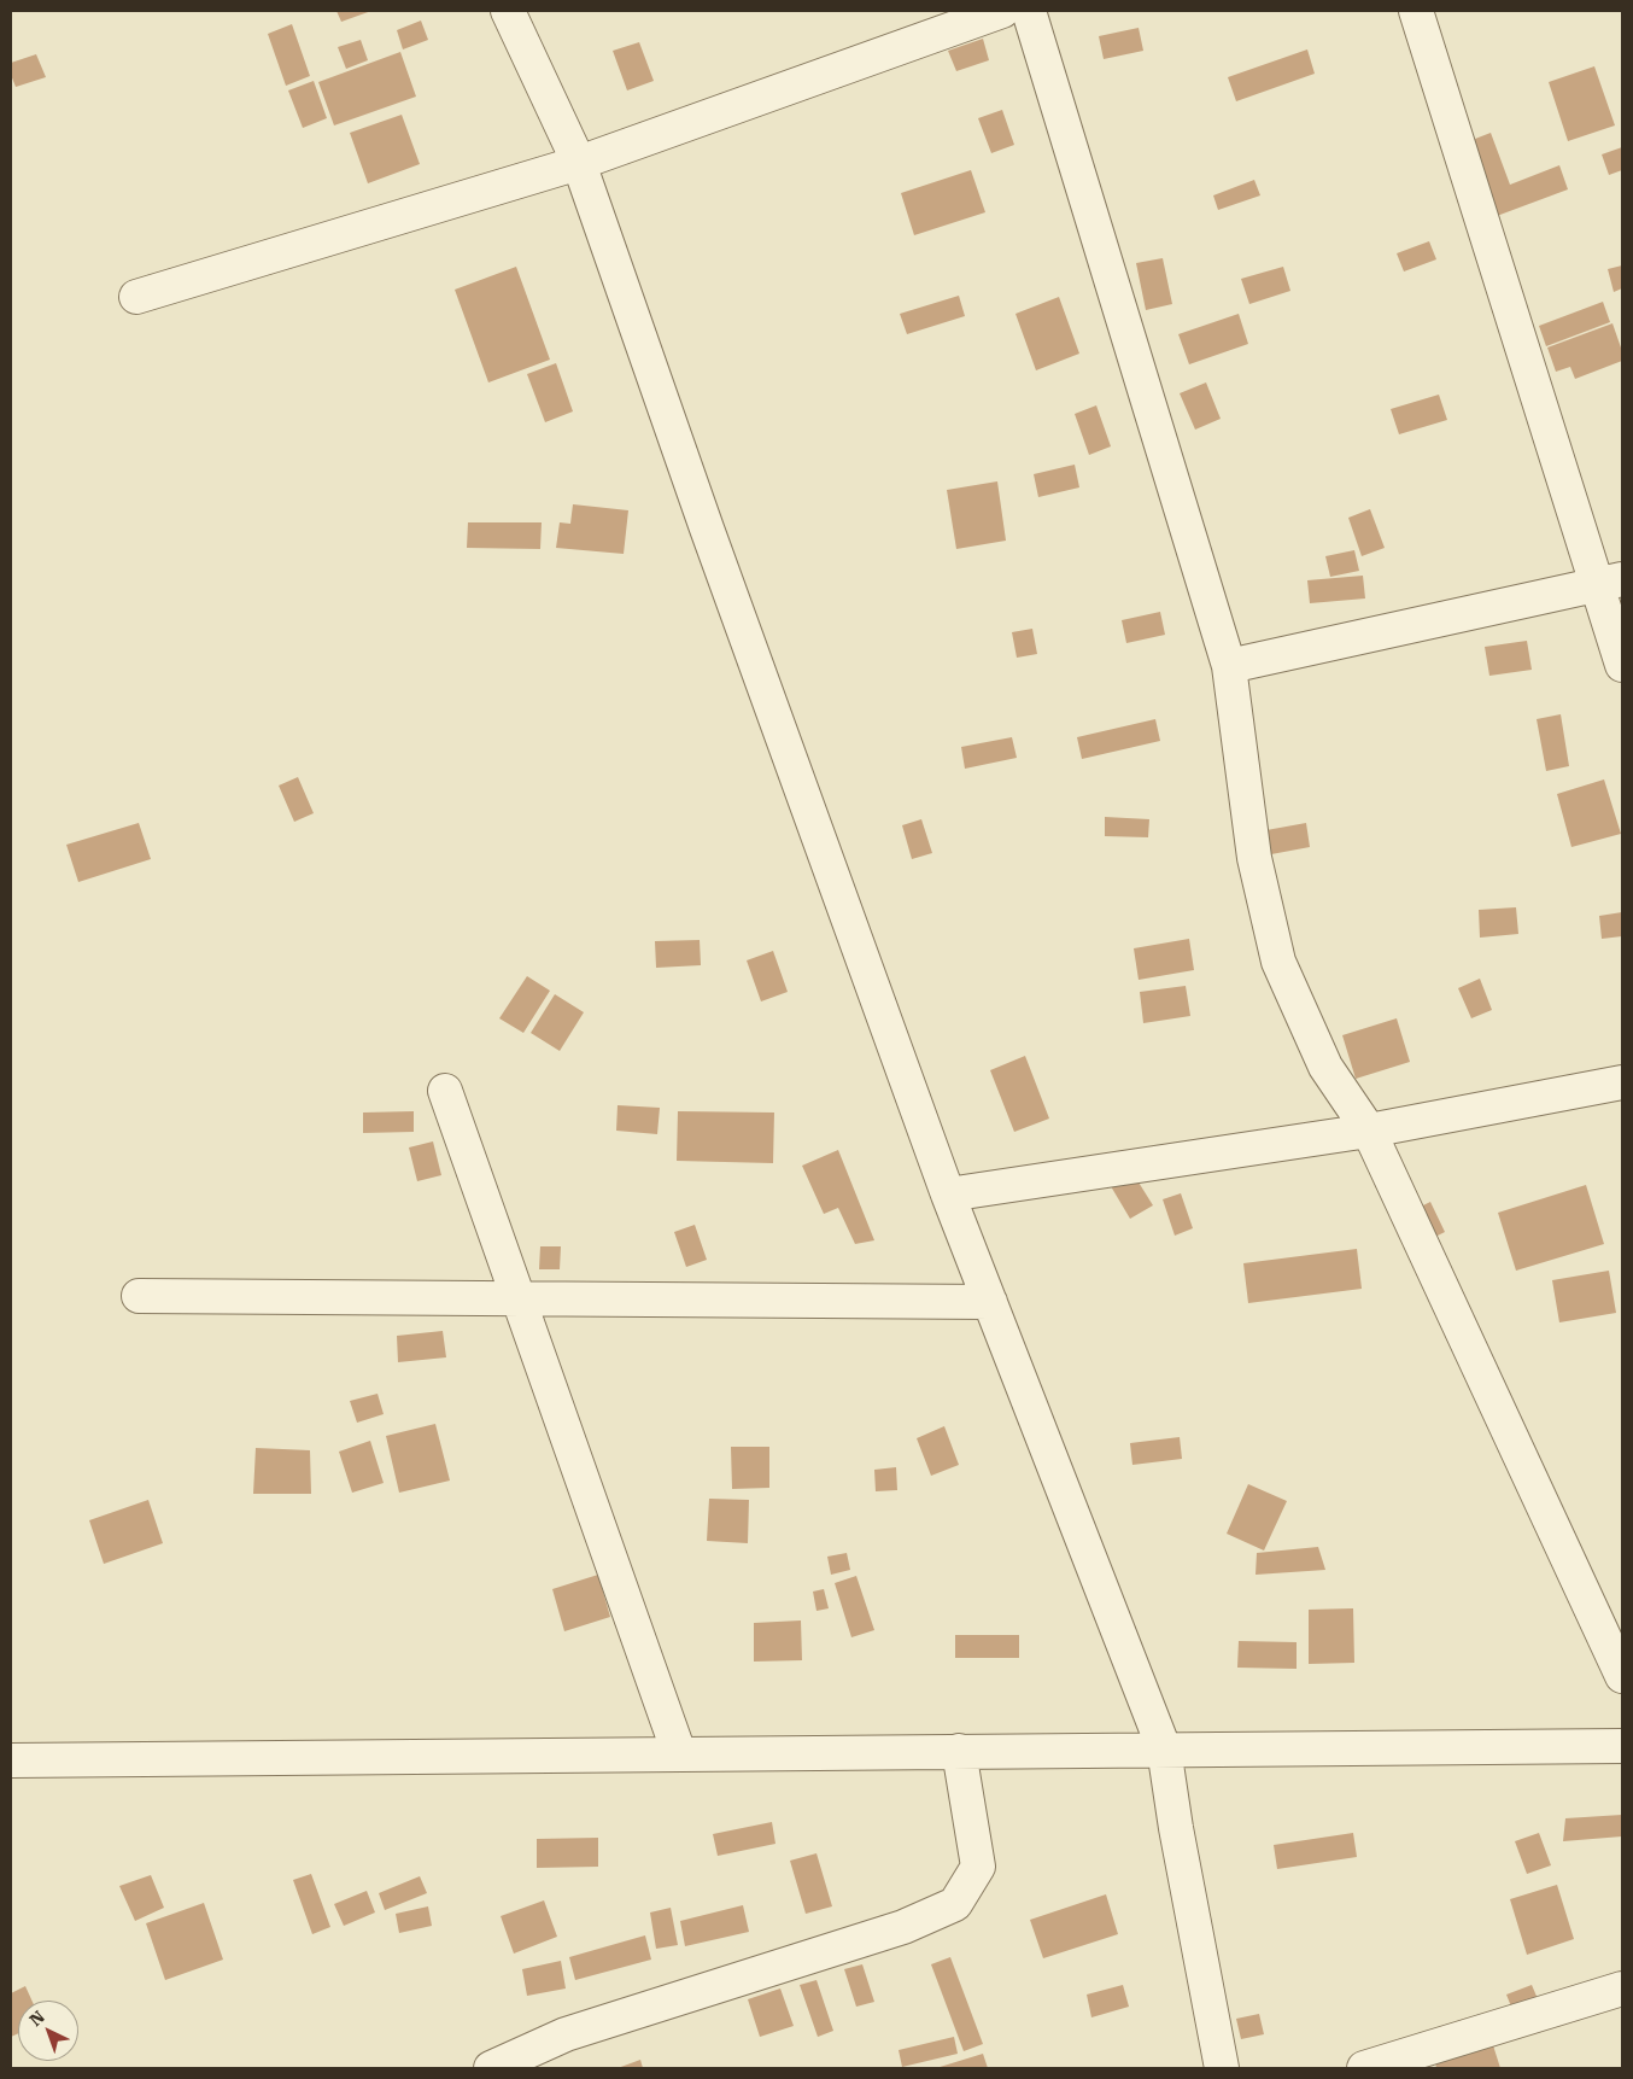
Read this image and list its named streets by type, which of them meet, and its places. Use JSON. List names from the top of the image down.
{
  "north": "top left"
}
